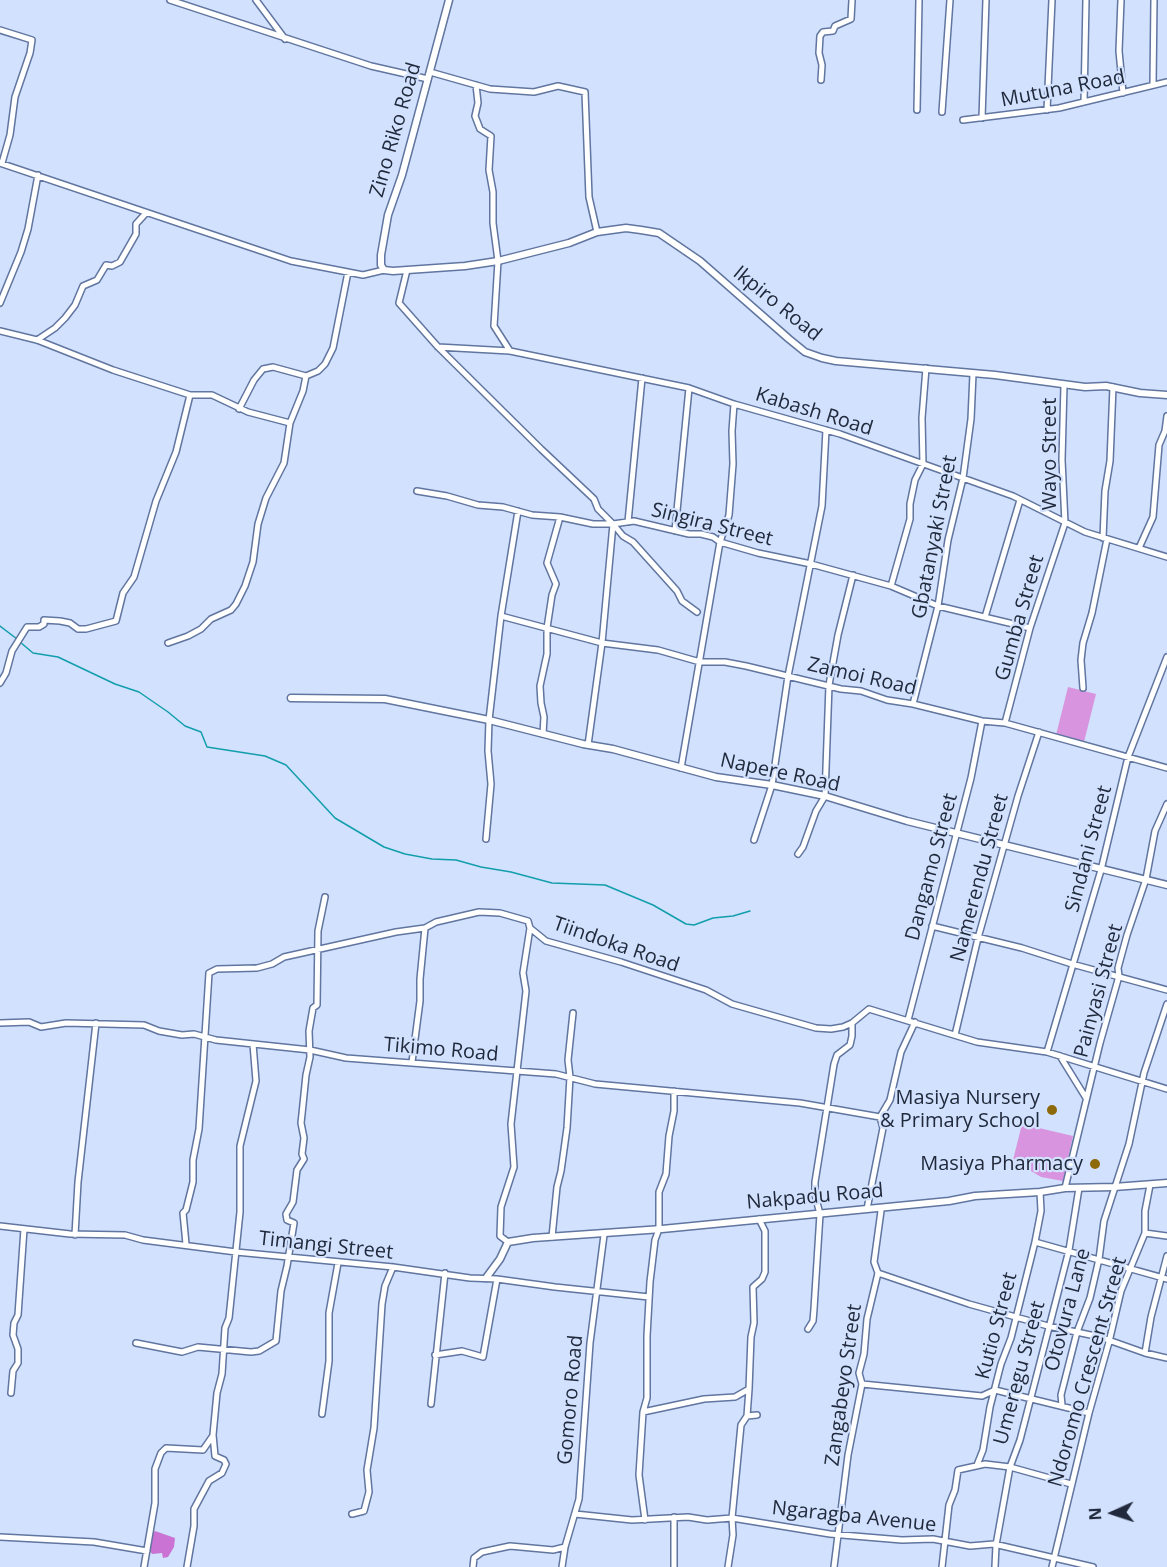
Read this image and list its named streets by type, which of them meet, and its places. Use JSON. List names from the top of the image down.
{
  "streets": {
    "street": [
      "Mutuna Road",
      "Zino Riko Road",
      "Ikpiro Road",
      "Kabash Road",
      "Wayo Street",
      "Singira Street",
      "Gbatanyaki Street",
      "Gumba Street",
      "Zamoi Road",
      "Napere Road",
      "Sindani Street",
      "Dangamo Street",
      "Namerendu Street",
      "Tiindoka Road",
      "Painyasi Street",
      "Tikimo Road",
      "Nakpadu Road",
      "Timangi Street",
      "Otovura Lane",
      "Kutio Street",
      "Ndoromo Crescent Street",
      "Umeregu Street",
      "Zangabeyo Street",
      "Gomoro Road",
      "Ngaragba Avenue"
    ]
  },
  "crossings": [
    ["Zino Riko Road", "Ikpiro Road"],
    ["Ikpiro Road", "Wayo Street"],
    ["Ikpiro Road", "Gbatanyaki Street"],
    ["Kabash Road", "Wayo Street"],
    ["Kabash Road", "Gbatanyaki Street"],
    ["Kabash Road", "Gumba Street"],
    ["Wayo Street", "Gumba Street"],
    ["Singira Street", "Gbatanyaki Street"],
    ["Singira Street", "Gumba Street"],
    ["Gbatanyaki Street", "Zamoi Road"],
    ["Gumba Street", "Zamoi Road"],
    ["Zamoi Road", "Sindani Street"],
    ["Zamoi Road", "Dangamo Street"],
    ["Zamoi Road", "Namerendu Street"],
    ["Napere Road", "Sindani Street"],
    ["Napere Road", "Dangamo Street"],
    ["Napere Road", "Namerendu Street"],
    ["Napere Road", "Painyasi Street"],
    ["Dangamo Street", "Tiindoka Road"],
    ["Tiindoka Road", "Tikimo Road"],
    ["Painyasi Street", "Nakpadu Road"],
    ["Nakpadu Road", "Otovura Lane"],
    ["Nakpadu Road", "Kutio Street"],
    ["Nakpadu Road", "Ndoromo Crescent Street"],
    ["Nakpadu Road", "Umeregu Street"],
    ["Nakpadu Road", "Zangabeyo Street"],
    ["Nakpadu Road", "Gomoro Road"],
    ["Timangi Street", "Gomoro Road"],
    ["Ndoromo Crescent Street", "Ngaragba Avenue"],
    ["Umeregu Street", "Ngaragba Avenue"],
    ["Zangabeyo Street", "Ngaragba Avenue"],
    ["Gomoro Road", "Ngaragba Avenue"]
  ],
  "places": ["Masiya Nursery & Primary School", "Masiya Pharmacy"],
  "north": "left"
}
